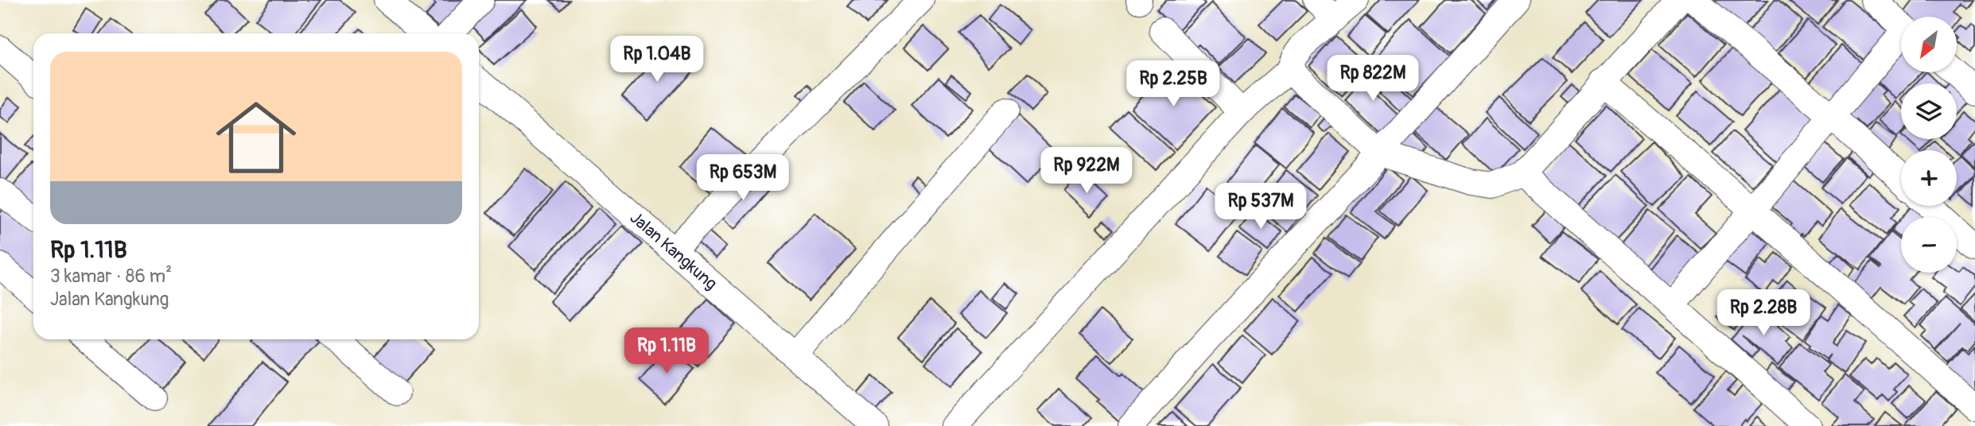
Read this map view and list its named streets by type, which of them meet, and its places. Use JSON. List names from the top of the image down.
{
  "streets": {
    "street": ["Jalan Kangkung"]
  },
  "north": "bottom left",
  "page": {
    "map_buttons": ["+", "−"],
    "list": [
      {
        "name": "Rp 1.11B",
        "note": "3 kamar · 86 m² · Jalan Kangkung"
      }
    ],
    "price": [
      "Rp 1.04B",
      "Rp 822M",
      "Rp 2.25B",
      "Rp 922M",
      "Rp 653M",
      "Rp 537M",
      "Rp 2.28B",
      "Rp 1.11B"
    ]
  }
}
